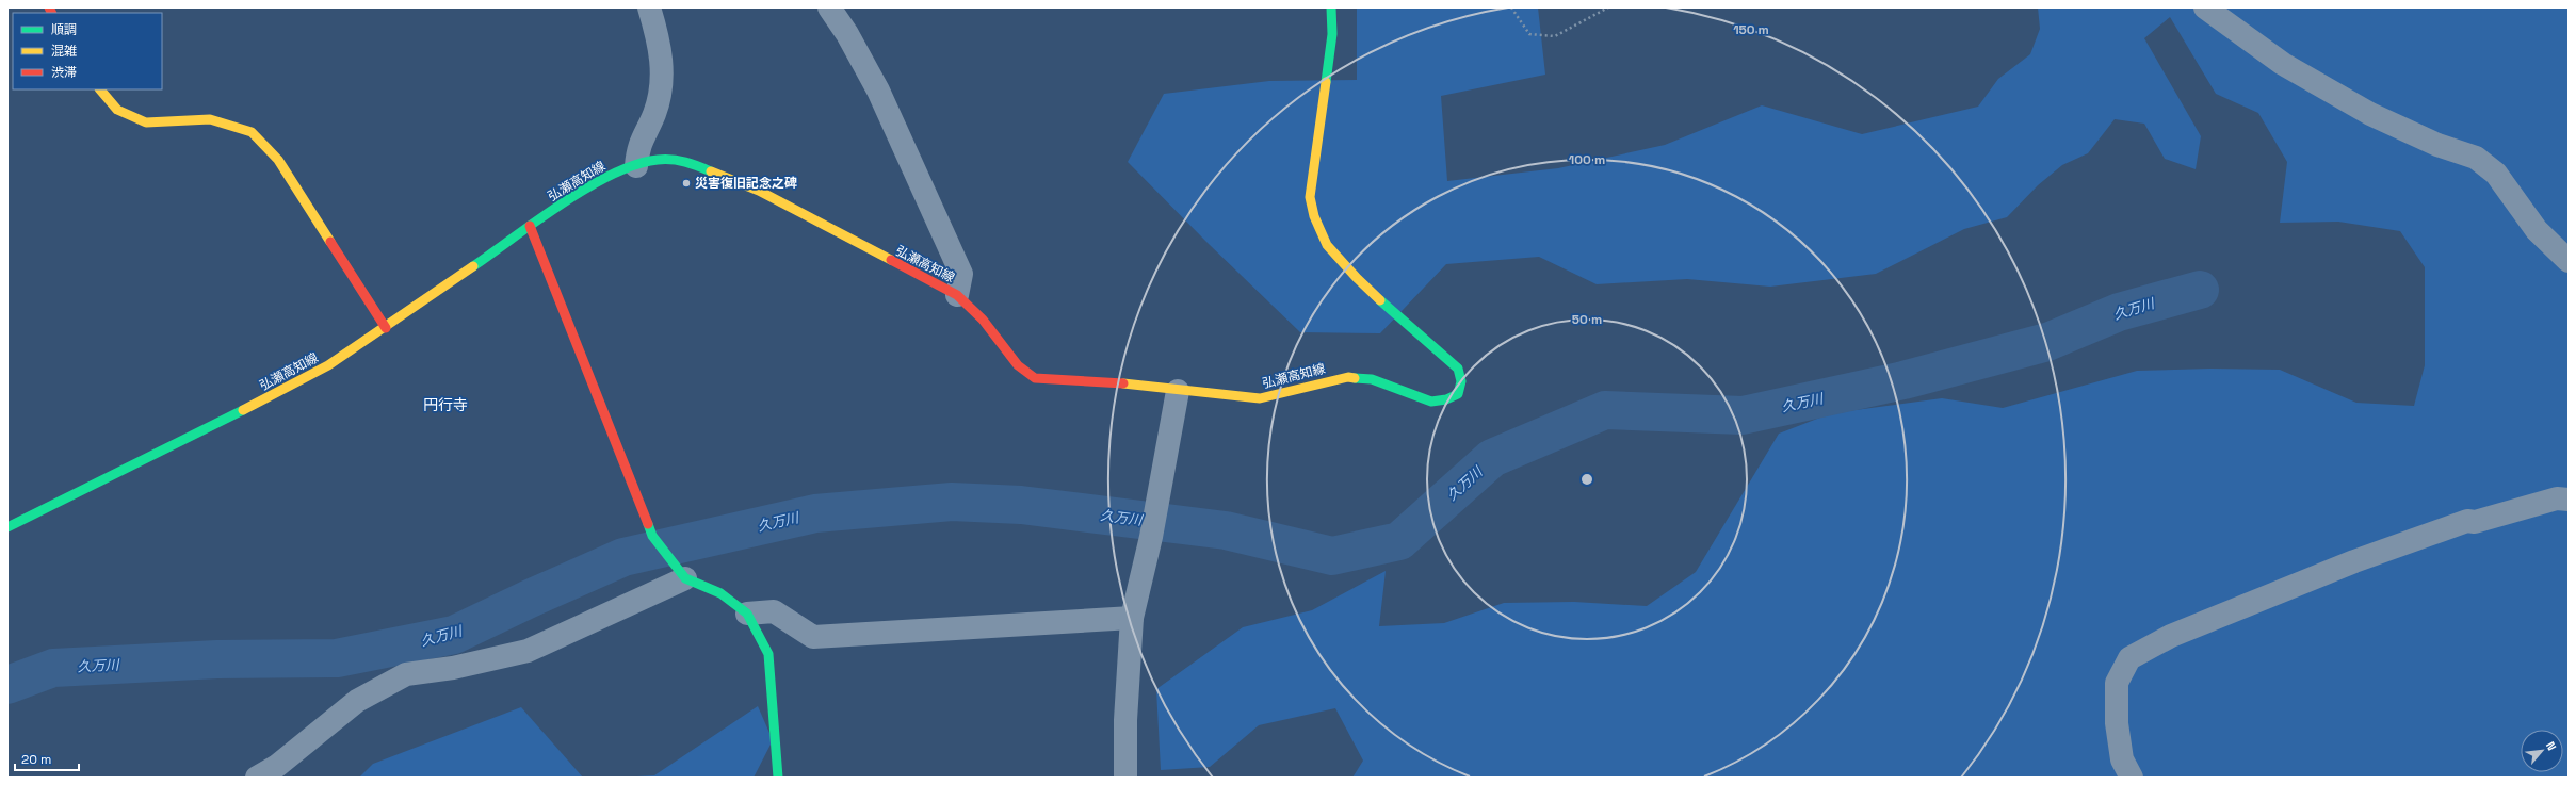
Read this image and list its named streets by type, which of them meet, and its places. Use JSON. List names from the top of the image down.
{
  "streets": {
    "main road": ["弘瀬高知線"]
  },
  "districts": ["円行寺"],
  "water": ["久万川"],
  "places": ["災害復旧記念之碑"],
  "legend": ["順調", "混雑", "渋滞"],
  "scale_bar": "20 m",
  "north": "top right",
  "rings": ["150 m", "100 m", "50 m"]
}
